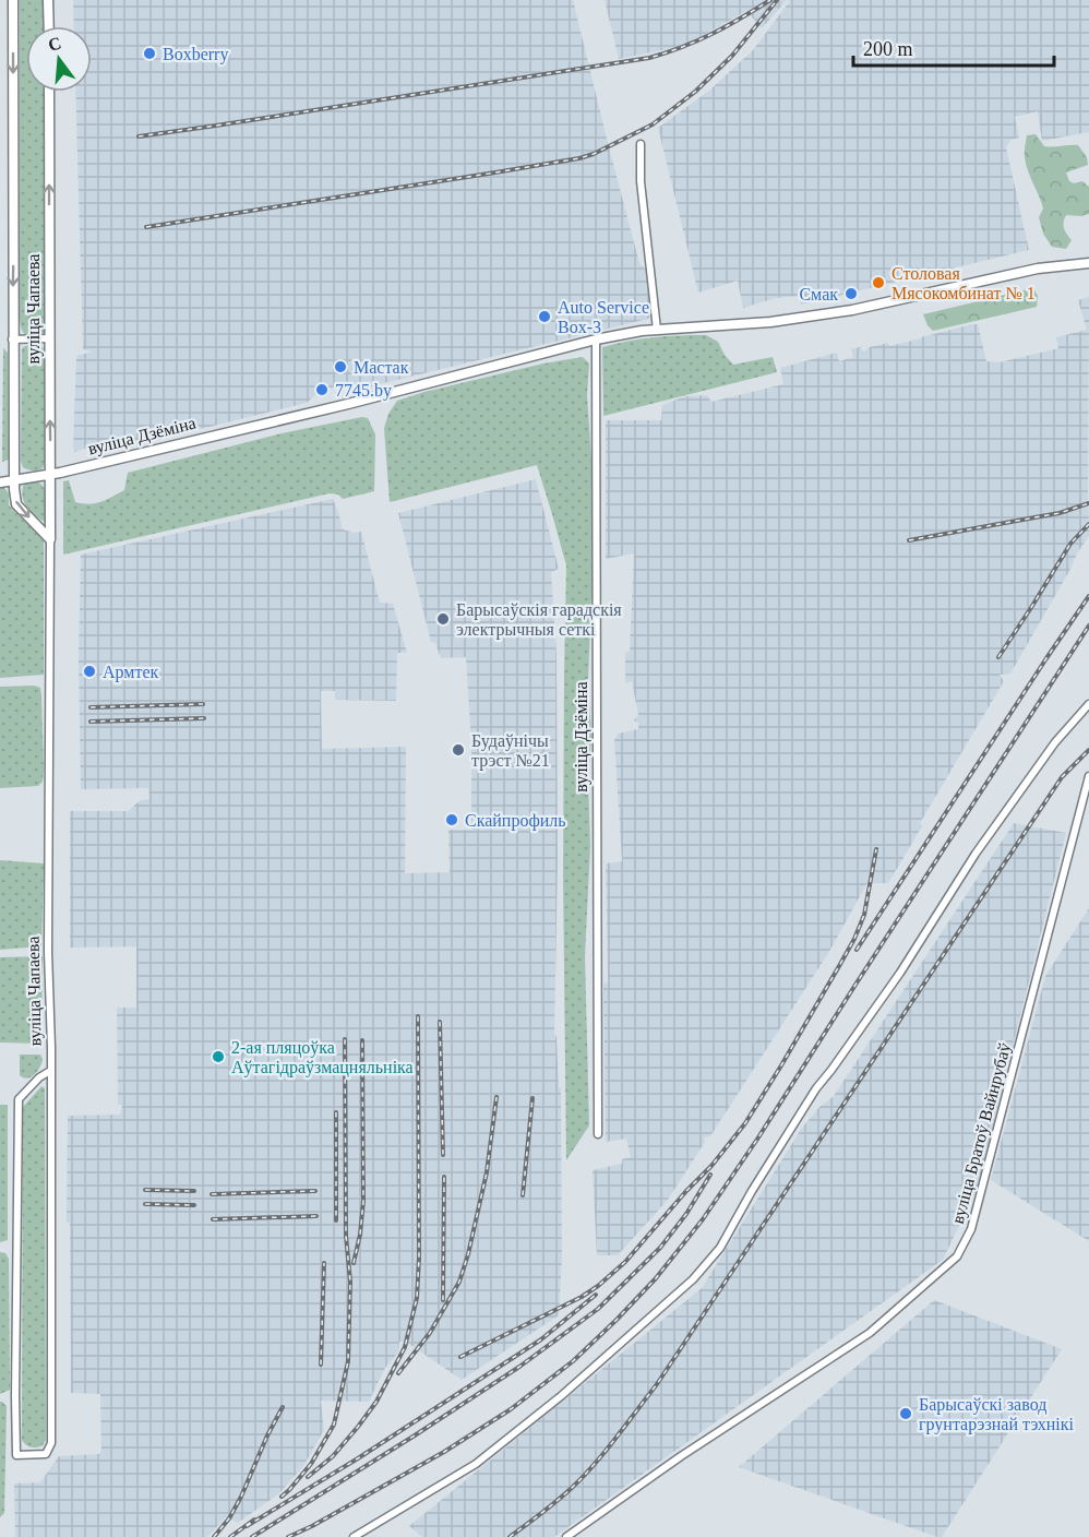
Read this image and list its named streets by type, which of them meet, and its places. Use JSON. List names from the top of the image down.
{
  "streets": {
    "main road": ["вуліца Чапаева", "вуліца Дзёміна"],
    "street": ["вуліца Братоў Вайнрубаў"]
  },
  "crossings": [
    ["вуліца Чапаева", "вуліца Дзёміна"]
  ],
  "places": [
    "Boxberry",
    "Столовая Мясокомбинат № 1",
    "Смак",
    "Auto Service Box-3",
    "Мастак",
    "7745.by",
    "Барысаўскія гарадскія электрычныя сеткі",
    "Армтек",
    "Будаўнічы трэст №21",
    "Скайпрофиль",
    "2-ая пляцоўка Аўтагідраўзмацняльніка",
    "Барысаўскі завод грунтарэзнай тэхнікі"
  ],
  "scale_bar": "200 m",
  "north": "top"
}
